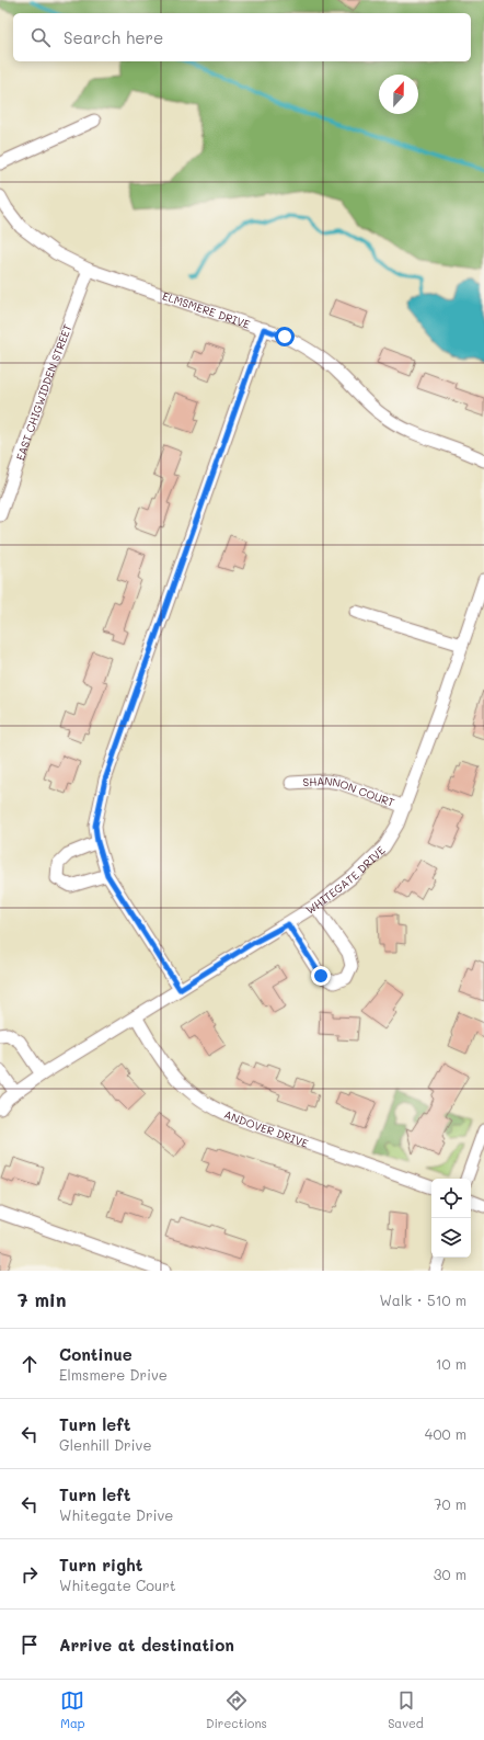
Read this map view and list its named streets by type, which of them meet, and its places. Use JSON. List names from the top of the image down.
{
  "streets": {
    "street": [
      "ELMSMERE DRIVE",
      "EAST CHIGWIDDEN STREET",
      "SHANNON COURT",
      "WHITEGATE DRIVE",
      "ANDOVER DRIVE"
    ]
  },
  "crossings": [
    ["ELMSMERE DRIVE", "EAST CHIGWIDDEN STREET"],
    ["SHANNON COURT", "WHITEGATE DRIVE"],
    ["WHITEGATE DRIVE", "ANDOVER DRIVE"]
  ],
  "north": "top",
  "page": {
    "search": "Search here",
    "heading": ["7 min", "Walk · 510 m"],
    "list": [
      ["Continue", "Elmsmere Drive", "10 m"],
      ["Turn left", "Glenhill Drive", "400 m"],
      ["Turn left", "Whitegate Drive", "70 m"],
      ["Turn right", "Whitegate Court", "30 m"],
      "Arrive at destination"
    ],
    "nav": ["Map", "Directions", "Saved"]
  }
}
